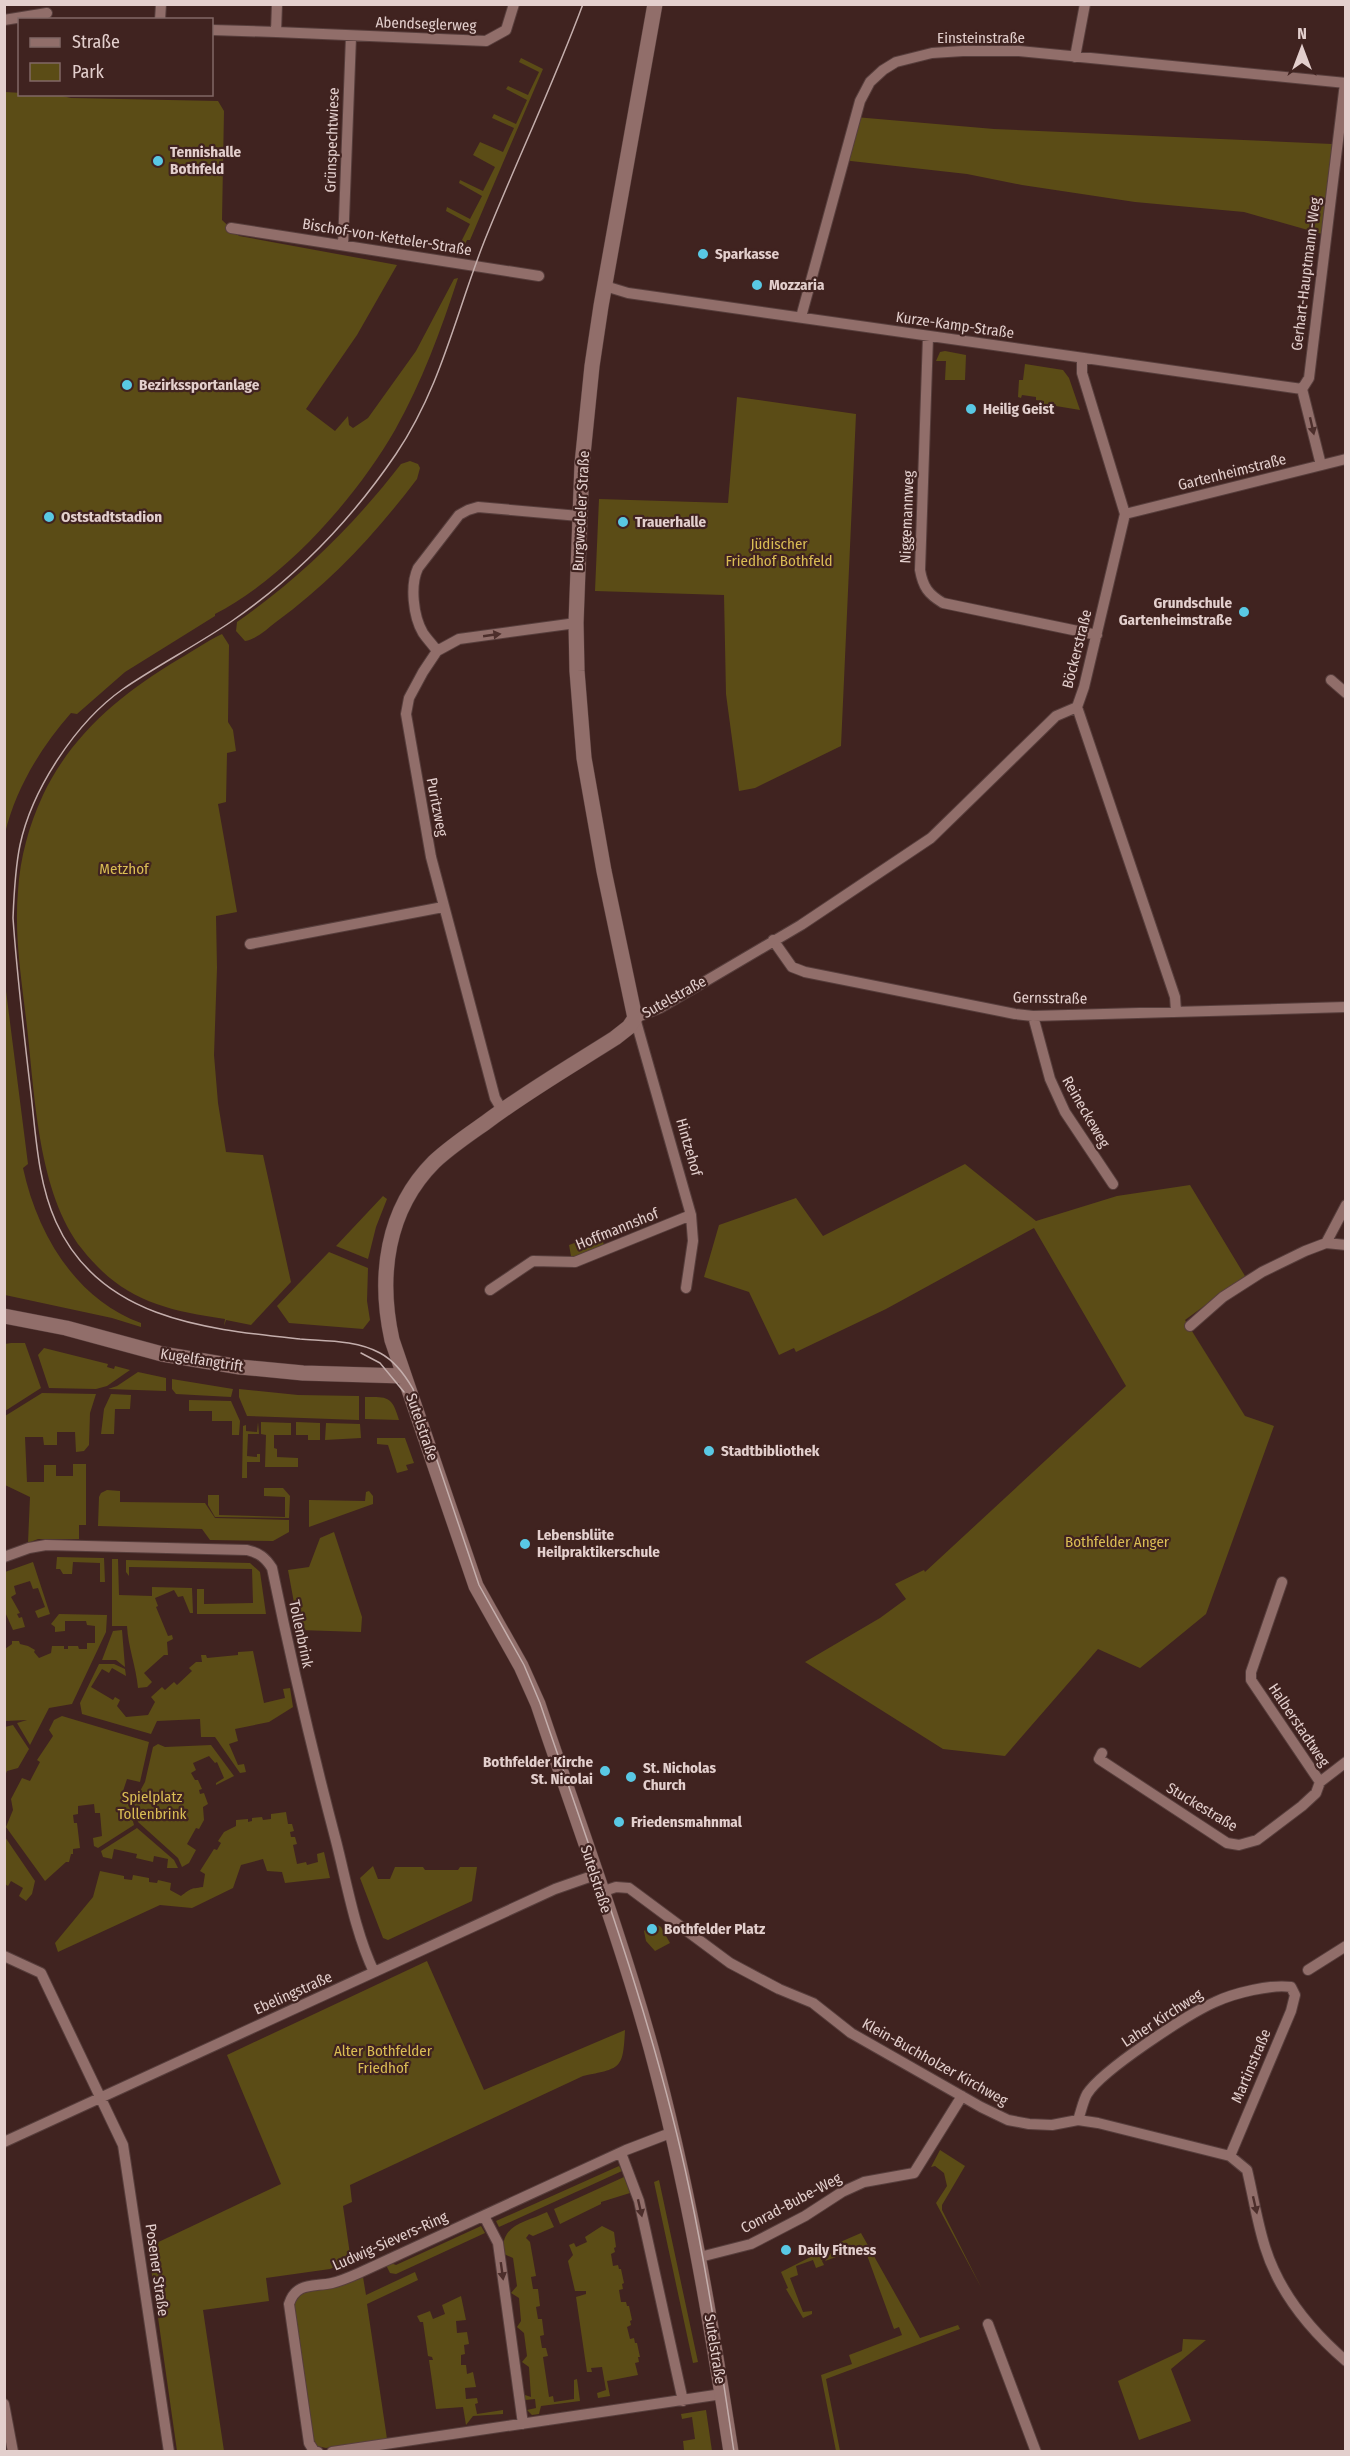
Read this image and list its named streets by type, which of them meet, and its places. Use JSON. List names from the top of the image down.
{
  "streets": {
    "main road": ["Burgwedeler Straße", "Sutelstraße", "Kugelfangtrift"],
    "street": [
      "Abendseglerweg",
      "Einsteinstraße",
      "Grünspechtwiese",
      "Bischof-von-Ketteler-Straße",
      "Gerhart-Hauptmann-Weg",
      "Kurze-Kamp-Straße",
      "Gartenheimstraße",
      "Niggemannweg",
      "Böckerstraße",
      "Puritzweg",
      "Gernsstraße",
      "Reineckeweg",
      "Hintzehof",
      "Hoffmannshof",
      "Tollenbrink",
      "Halberstadtweg",
      "Stuckestraße",
      "Ebelingstraße",
      "Laher Kirchweg",
      "Klein-Buchholzer Kirchweg",
      "Martinstraße",
      "Conrad-Bube-Weg",
      "Ludwig-Sievers-Ring",
      "Posener Straße"
    ]
  },
  "crossings": [
    ["Abendseglerweg", "Grünspechtwiese"],
    ["Einsteinstraße", "Gerhart-Hauptmann-Weg"],
    ["Einsteinstraße", "Kurze-Kamp-Straße"],
    ["Grünspechtwiese", "Bischof-von-Ketteler-Straße"],
    ["Gerhart-Hauptmann-Weg", "Kurze-Kamp-Straße"],
    ["Kurze-Kamp-Straße", "Burgwedeler Straße"],
    ["Kurze-Kamp-Straße", "Niggemannweg"],
    ["Kurze-Kamp-Straße", "Böckerstraße"],
    ["Gartenheimstraße", "Böckerstraße"],
    ["Burgwedeler Straße", "Puritzweg"],
    ["Burgwedeler Straße", "Sutelstraße"],
    ["Burgwedeler Straße", "Hintzehof"],
    ["Niggemannweg", "Böckerstraße"],
    ["Böckerstraße", "Sutelstraße"],
    ["Böckerstraße", "Gernsstraße"],
    ["Puritzweg", "Sutelstraße"],
    ["Sutelstraße", "Gernsstraße"],
    ["Sutelstraße", "Hintzehof"],
    ["Sutelstraße", "Kugelfangtrift"],
    ["Sutelstraße", "Ebelingstraße"],
    ["Sutelstraße", "Klein-Buchholzer Kirchweg"],
    ["Sutelstraße", "Conrad-Bube-Weg"],
    ["Sutelstraße", "Ludwig-Sievers-Ring"],
    ["Gernsstraße", "Reineckeweg"],
    ["Hintzehof", "Hoffmannshof"],
    ["Tollenbrink", "Ebelingstraße"],
    ["Halberstadtweg", "Stuckestraße"],
    ["Ebelingstraße", "Posener Straße"],
    ["Laher Kirchweg", "Klein-Buchholzer Kirchweg"],
    ["Laher Kirchweg", "Martinstraße"],
    ["Klein-Buchholzer Kirchweg", "Martinstraße"],
    ["Klein-Buchholzer Kirchweg", "Conrad-Bube-Weg"]
  ],
  "parks": [
    "Jüdischer Friedhof Bothfeld",
    "Metzhof",
    "Bothfelder Anger",
    "Spielplatz Tollenbrink",
    "Alter Bothfelder Friedhof"
  ],
  "places": [
    "Tennishalle Bothfeld",
    "Sparkasse",
    "Mozzaria",
    "Bezirkssportanlage",
    "Heilig Geist",
    "Oststadtstadion",
    "Trauerhalle",
    "Grundschule Gartenheimstraße",
    "Stadtbibliothek",
    "Lebensblüte Heilpraktikerschule",
    "Bothfelder Kirche St. Nicolai",
    "St. Nicholas Church",
    "Friedensmahnmal",
    "Bothfelder Platz",
    "Daily Fitness"
  ],
  "legend": ["Straße", "Park"],
  "north": "top"
}
